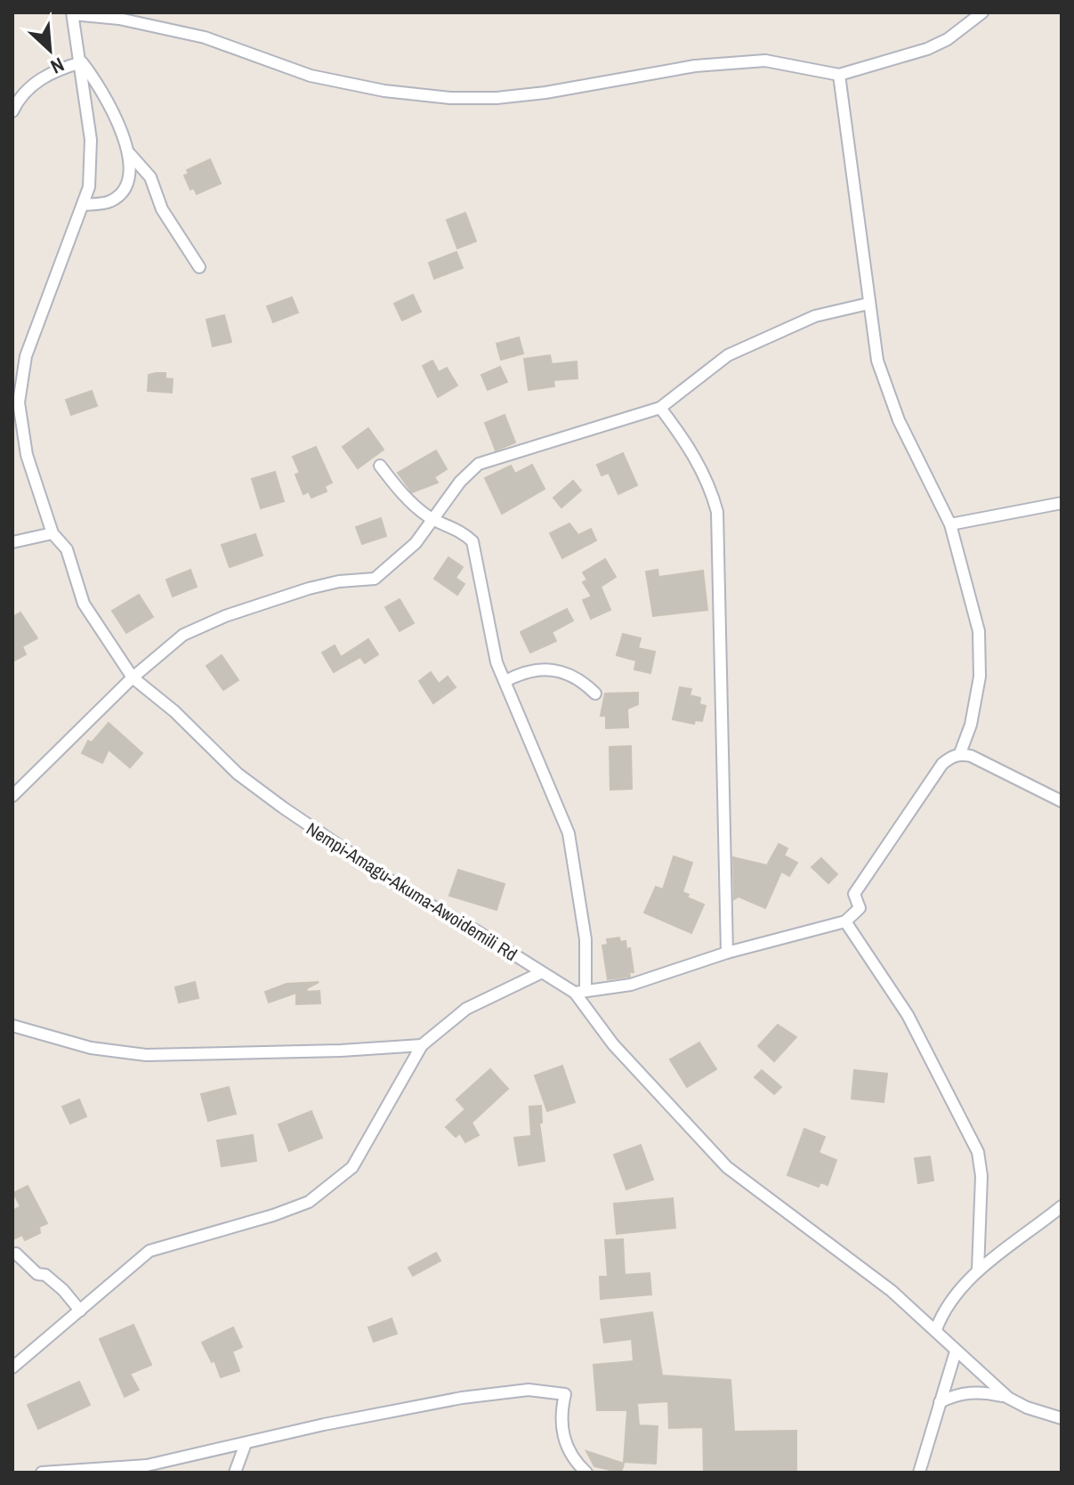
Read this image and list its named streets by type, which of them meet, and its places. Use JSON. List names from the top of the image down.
{
  "streets": {
    "street": ["Nempi-Amagu-Akuma-Awoidemili Rd"]
  },
  "north": "bottom right"
}
